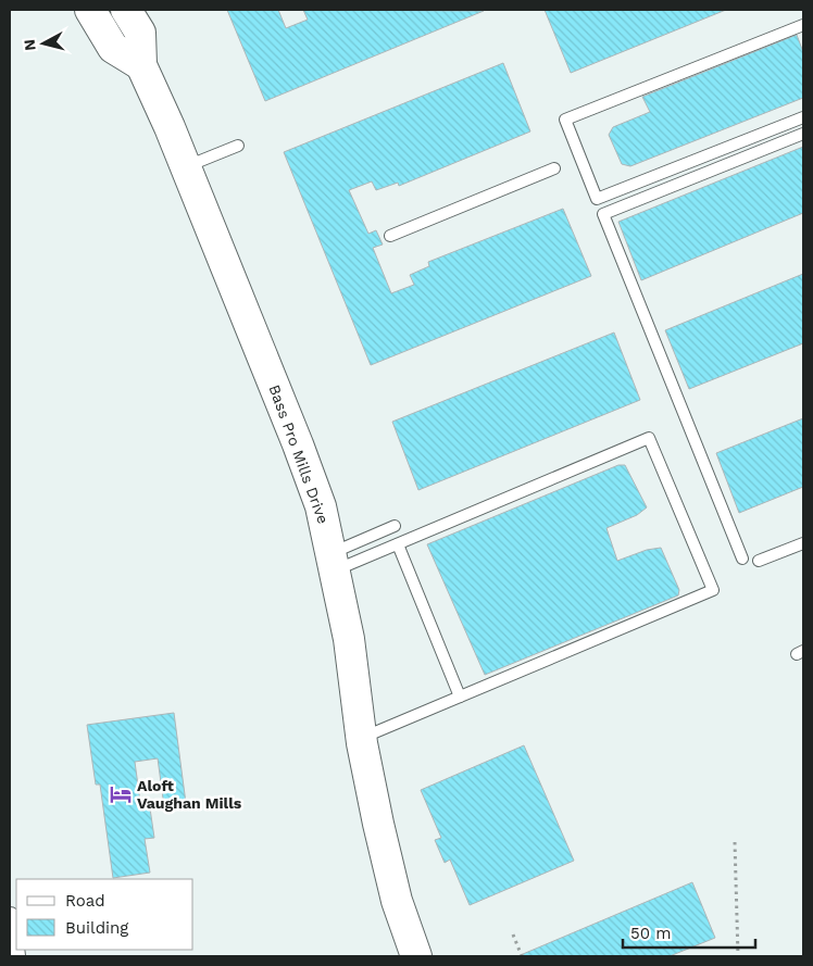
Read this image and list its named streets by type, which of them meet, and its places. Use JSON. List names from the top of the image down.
{
  "streets": {
    "street": ["Bass Pro Mills Drive"]
  },
  "places": {
    "hotel": ["Aloft Vaughan Mills"]
  },
  "legend": ["Road", "Building"],
  "scale_bar": "50 m",
  "north": "left"
}
